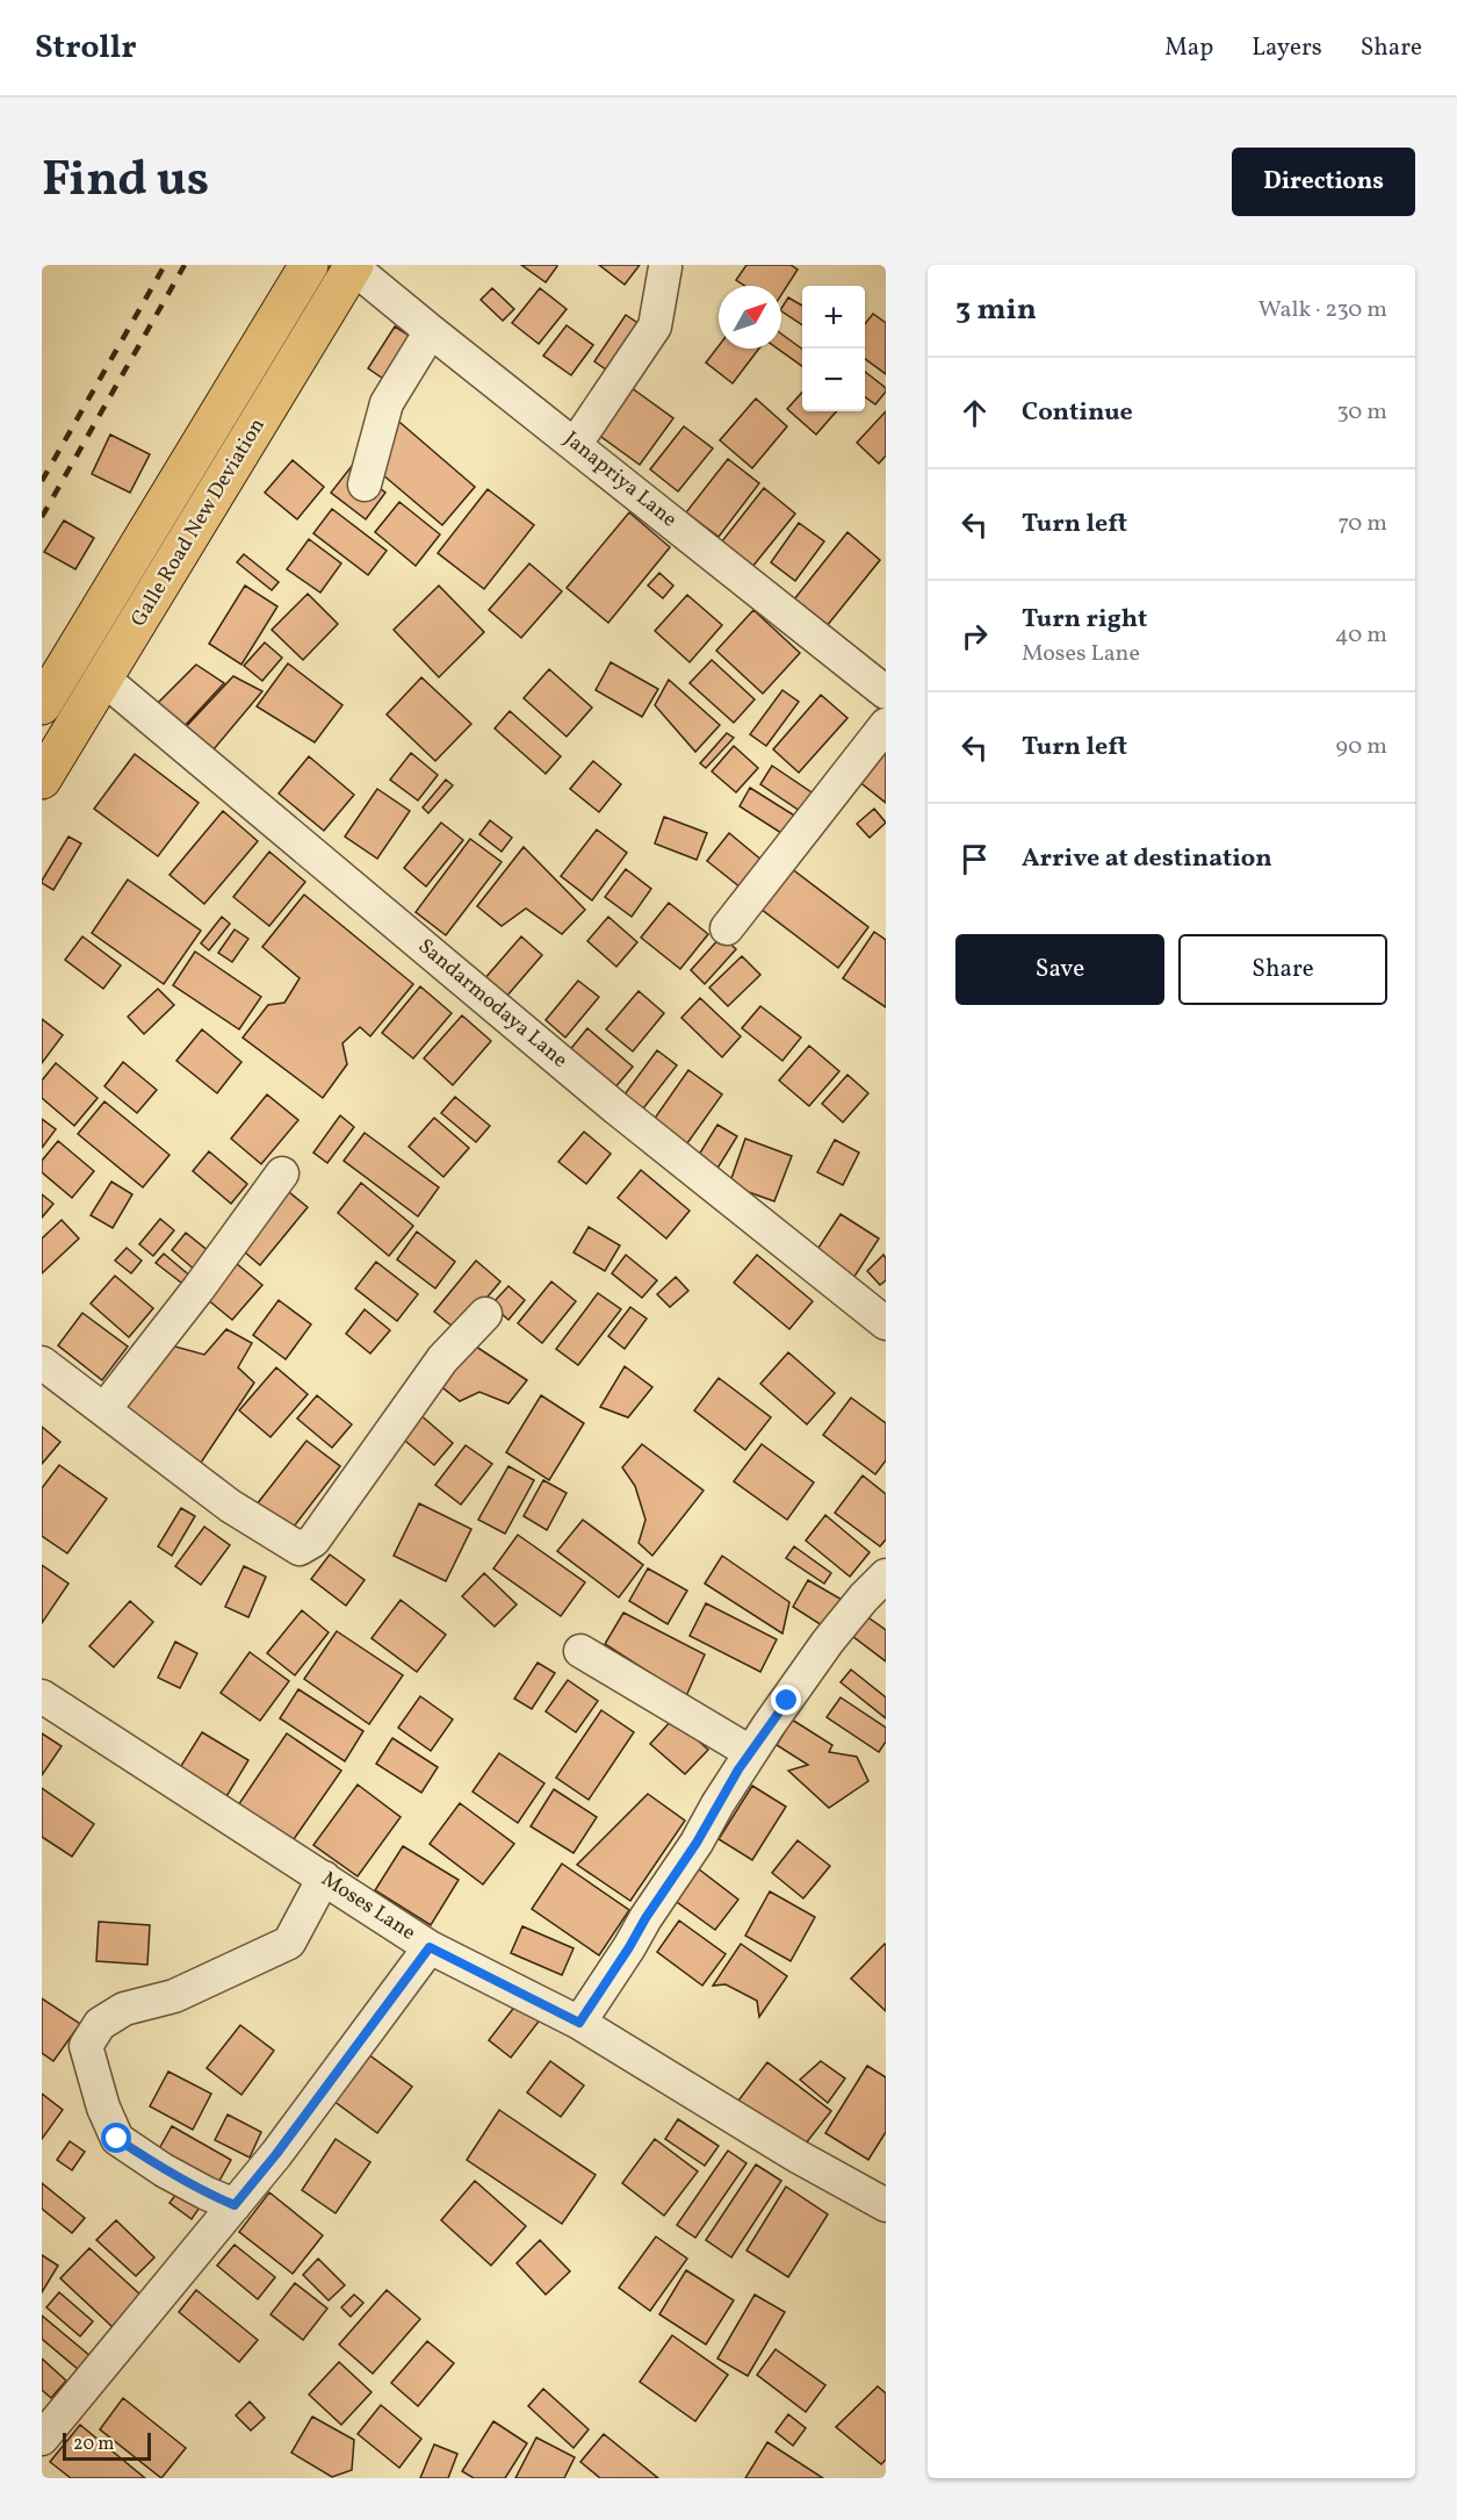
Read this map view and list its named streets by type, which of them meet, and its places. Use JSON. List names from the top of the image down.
{
  "streets": {
    "main road": ["Galle Road New Deviation"],
    "street": ["Janapriya Lane", "Sandarmodaya Lane", "Moses Lane"]
  },
  "crossings": [
    ["Janapriya Lane", "Galle Road New Deviation"],
    ["Galle Road New Deviation", "Sandarmodaya Lane"]
  ],
  "scale_bar": "20 m",
  "north": "top right",
  "page": {
    "header": "Strollr",
    "nav": ["Map", "Layers", "Share"],
    "title": "Find us",
    "buttons": [
      "Directions",
      ["Save", "Share"]
    ],
    "heading": ["3 min", "Walk · 230 m"],
    "map_buttons": ["+", "−"],
    "list": [
      ["Continue", "30 m"],
      ["Turn left", "70 m"],
      ["Turn right", "Moses Lane", "40 m"],
      ["Turn left", "90 m"],
      "Arrive at destination"
    ],
    "scale": "20 m"
  }
}
